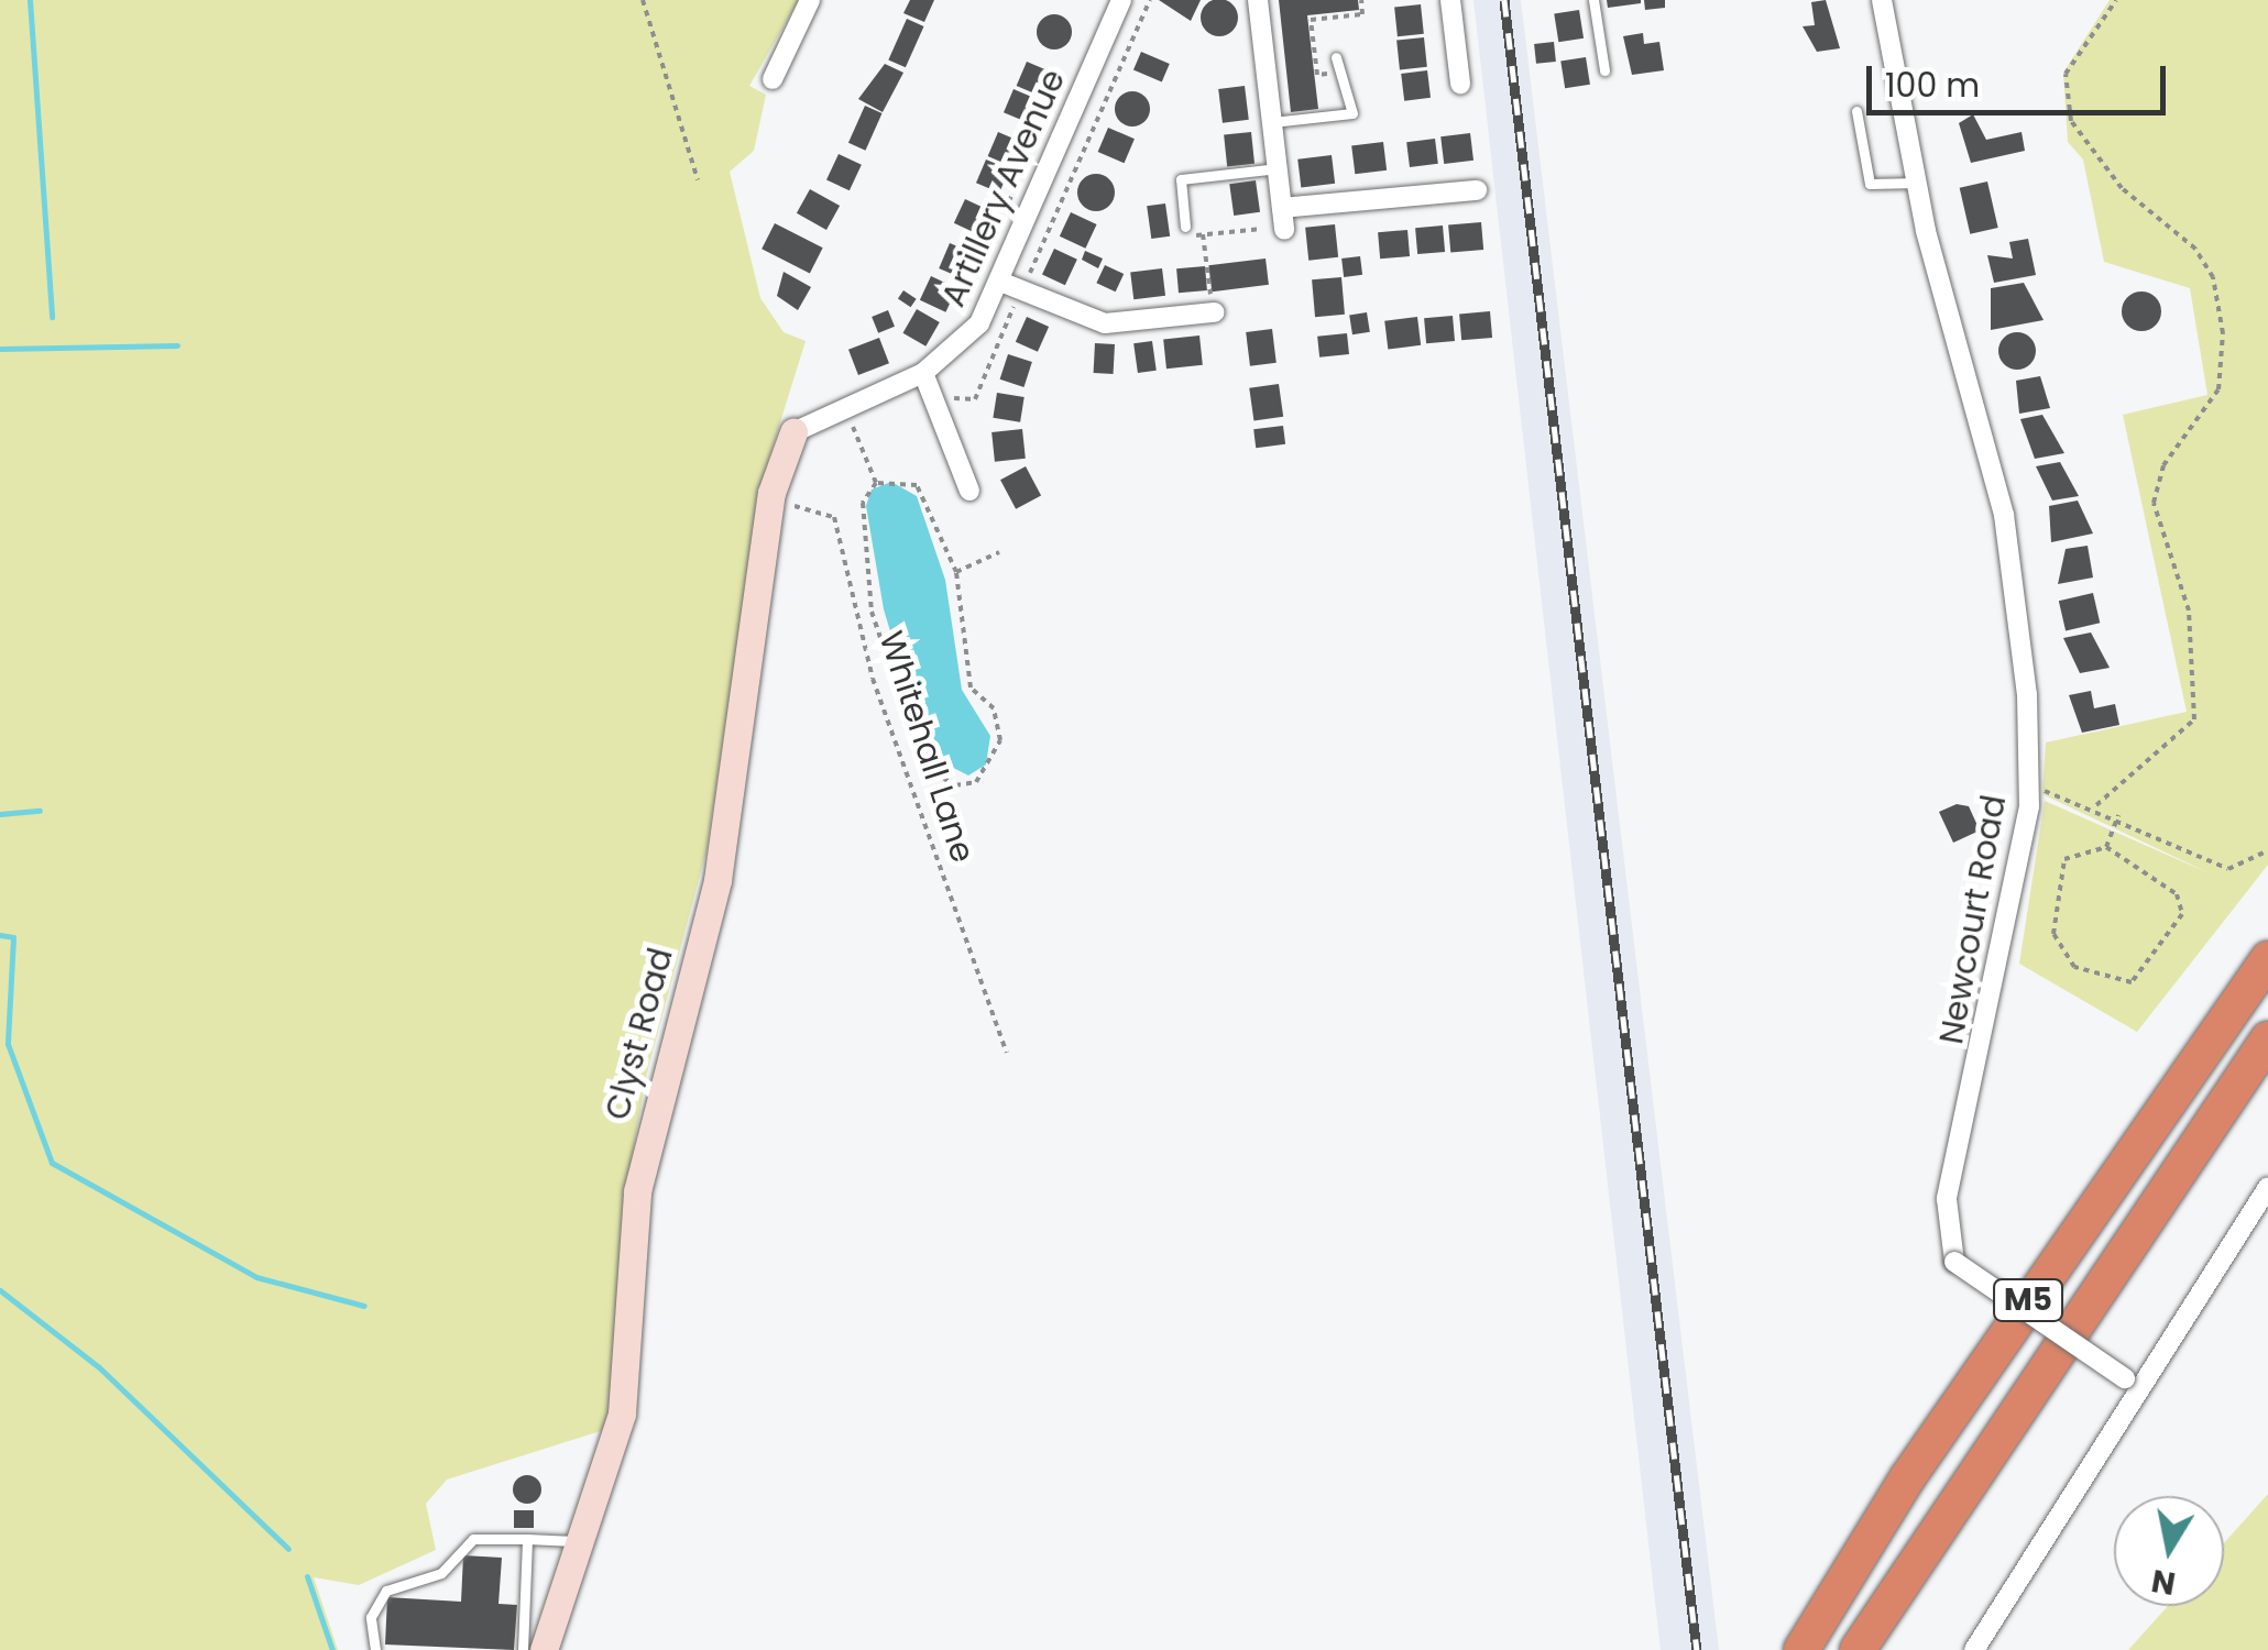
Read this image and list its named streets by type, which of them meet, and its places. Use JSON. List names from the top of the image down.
{
  "streets": {
    "highway": ["M5"],
    "street": ["Artillery Avenue", "Newcourt Road", "Clyst Road"],
    "path": ["Whitehall Lane"]
  },
  "crossings": [
    ["Artillery Avenue", "Clyst Road"],
    ["Whitehall Lane", "Clyst Road"]
  ],
  "scale_bar": "100 m",
  "north": "bottom"
}
